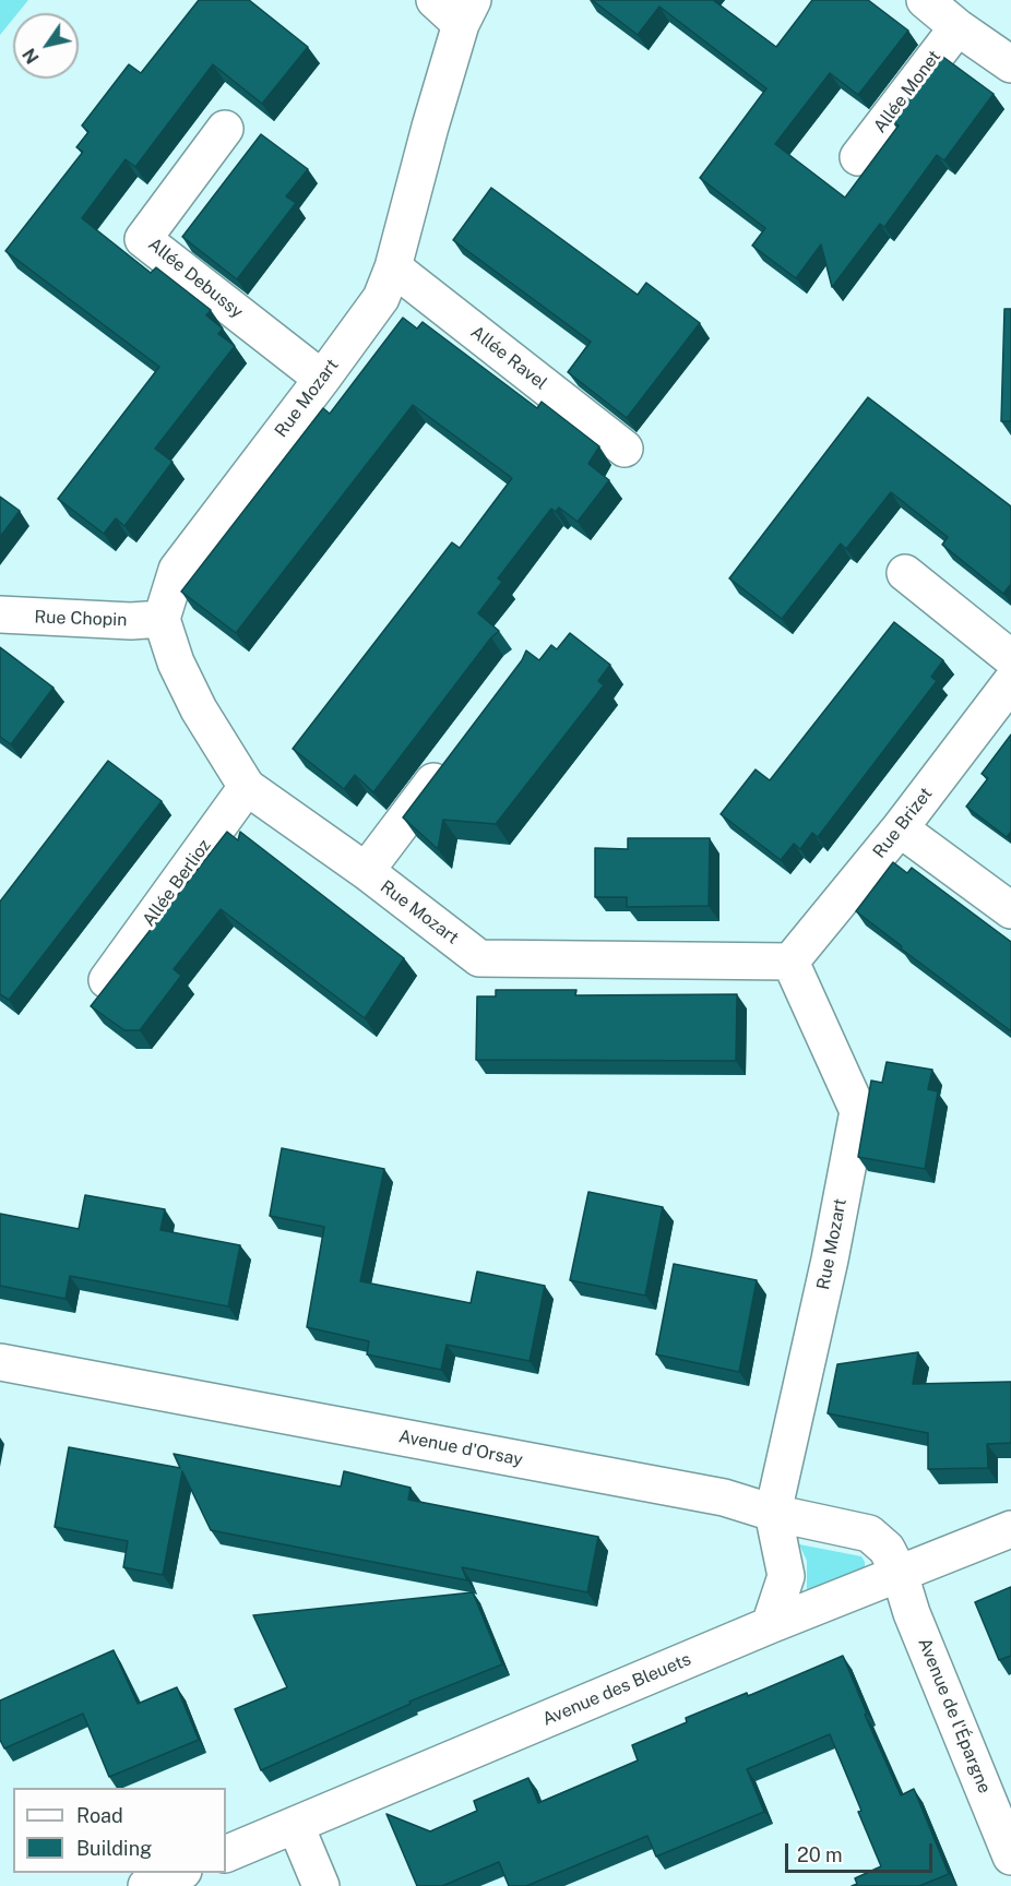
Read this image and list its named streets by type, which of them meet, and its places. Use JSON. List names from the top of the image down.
{
  "streets": {
    "street": [
      "Allée Monet",
      "Allée Debussy",
      "Allée Ravel",
      "Rue Mozart",
      "Rue Chopin",
      "Rue Brizet",
      "Allée Berlioz",
      "Avenue d'Orsay",
      "Avenue des Bleuets",
      "Avenue de l'Épargne"
    ]
  },
  "crossings": [
    ["Allée Debussy", "Rue Mozart"],
    ["Allée Ravel", "Rue Mozart"],
    ["Rue Mozart", "Rue Chopin"],
    ["Rue Mozart", "Rue Brizet"],
    ["Rue Mozart", "Allée Berlioz"],
    ["Rue Mozart", "Avenue d'Orsay"],
    ["Rue Mozart", "Avenue des Bleuets"],
    ["Avenue d'Orsay", "Avenue des Bleuets"],
    ["Avenue d'Orsay", "Avenue de l'Épargne"],
    ["Avenue des Bleuets", "Avenue de l'Épargne"]
  ],
  "legend": ["Road", "Building"],
  "scale_bar": "20 m",
  "north": "bottom left"
}
